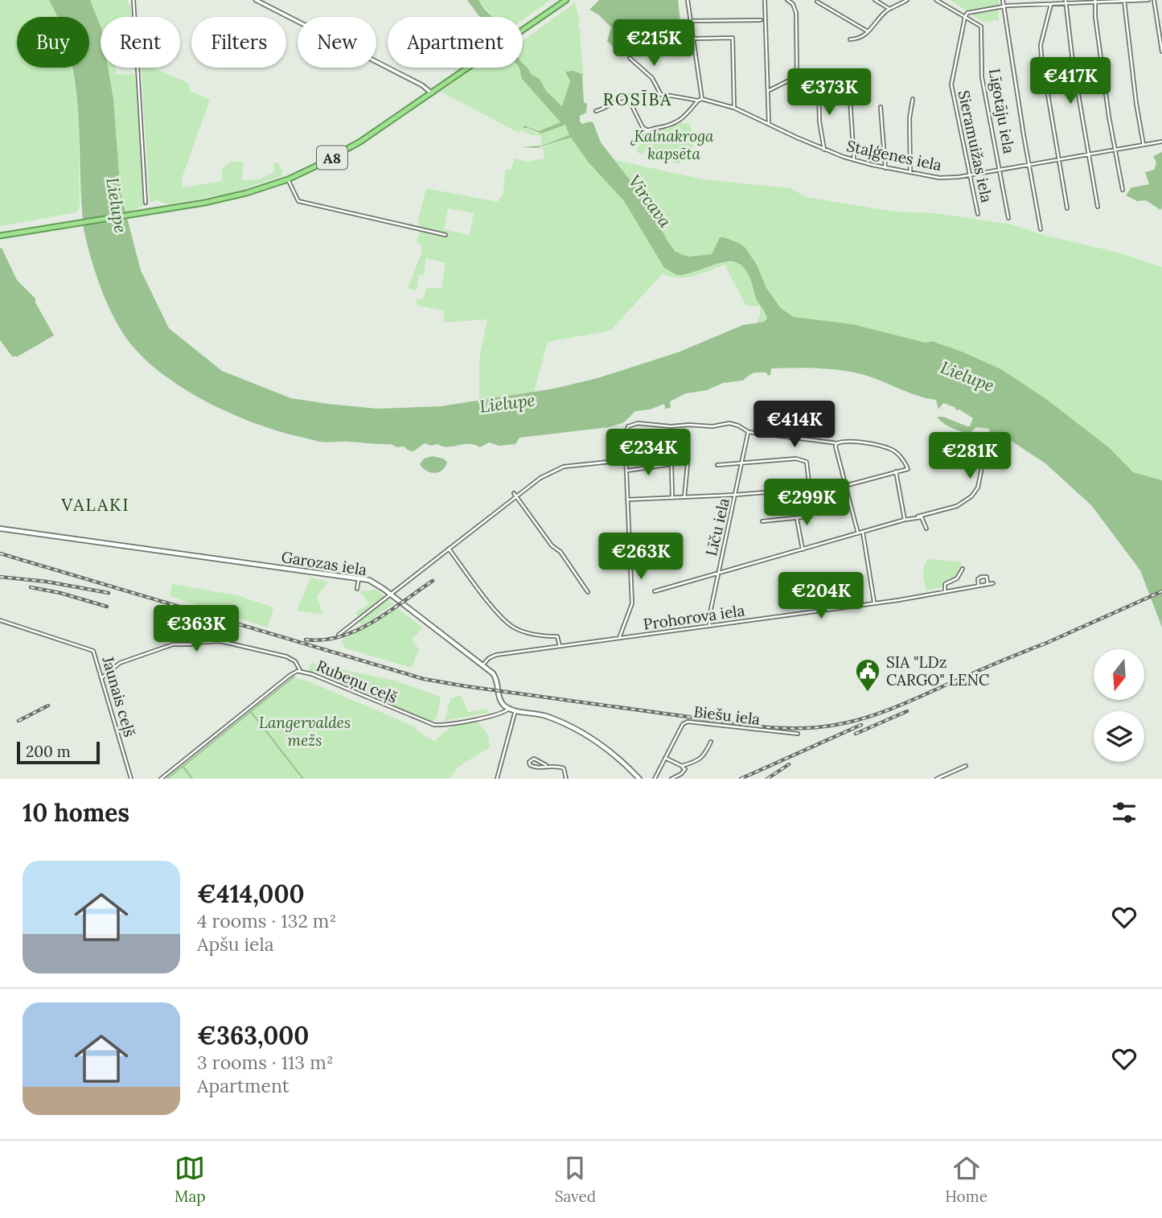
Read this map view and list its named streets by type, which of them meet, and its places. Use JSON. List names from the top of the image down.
{
  "streets": {
    "highway": ["A8"],
    "main road": ["Garozas iela"],
    "street": [
      "Līgotāju iela",
      "Sieramuižas iela",
      "Staļģenes iela",
      "Līču iela",
      "Prohorova iela",
      "Rubeņu ceļš",
      "Jaunais ceļš",
      "Biešu iela"
    ]
  },
  "crossings": [
    ["Līgotāju iela", "Sieramuižas iela"],
    ["Līgotāju iela", "Staļģenes iela"],
    ["Sieramuižas iela", "Staļģenes iela"],
    ["Līču iela", "Prohorova iela"],
    ["Garozas iela", "Prohorova iela"],
    ["Garozas iela", "Rubeņu ceļš"]
  ],
  "districts": ["ROSĪBA", "VALAKI"],
  "water": ["Vircava", "Lielupe"],
  "parks": ["Kalnakroga kapsēta", "Langervaldes mežs"],
  "places": {
    "public building": ["SIA \"LDz CARGO\" LENC"]
  },
  "scale_bar": "200 m",
  "north": "bottom",
  "page": {
    "chip": [
      "Buy",
      "Rent",
      "Filters",
      "New",
      "Apartment"
    ],
    "price": [
      "€215K",
      "€417K",
      "€373K",
      "€414K",
      "€234K",
      "€281K",
      "€299K",
      "€263K",
      "€204K",
      "€363K"
    ],
    "scale": "200 m",
    "heading": "10 homes",
    "list": [
      {
        "name": "€414,000",
        "note": "4 rooms · 132 m² · Apšu iela"
      },
      {
        "name": "€363,000",
        "note": "3 rooms · 113 m² · Apartment"
      }
    ],
    "tabs": ["Map", "Saved", "Home"]
  }
}
